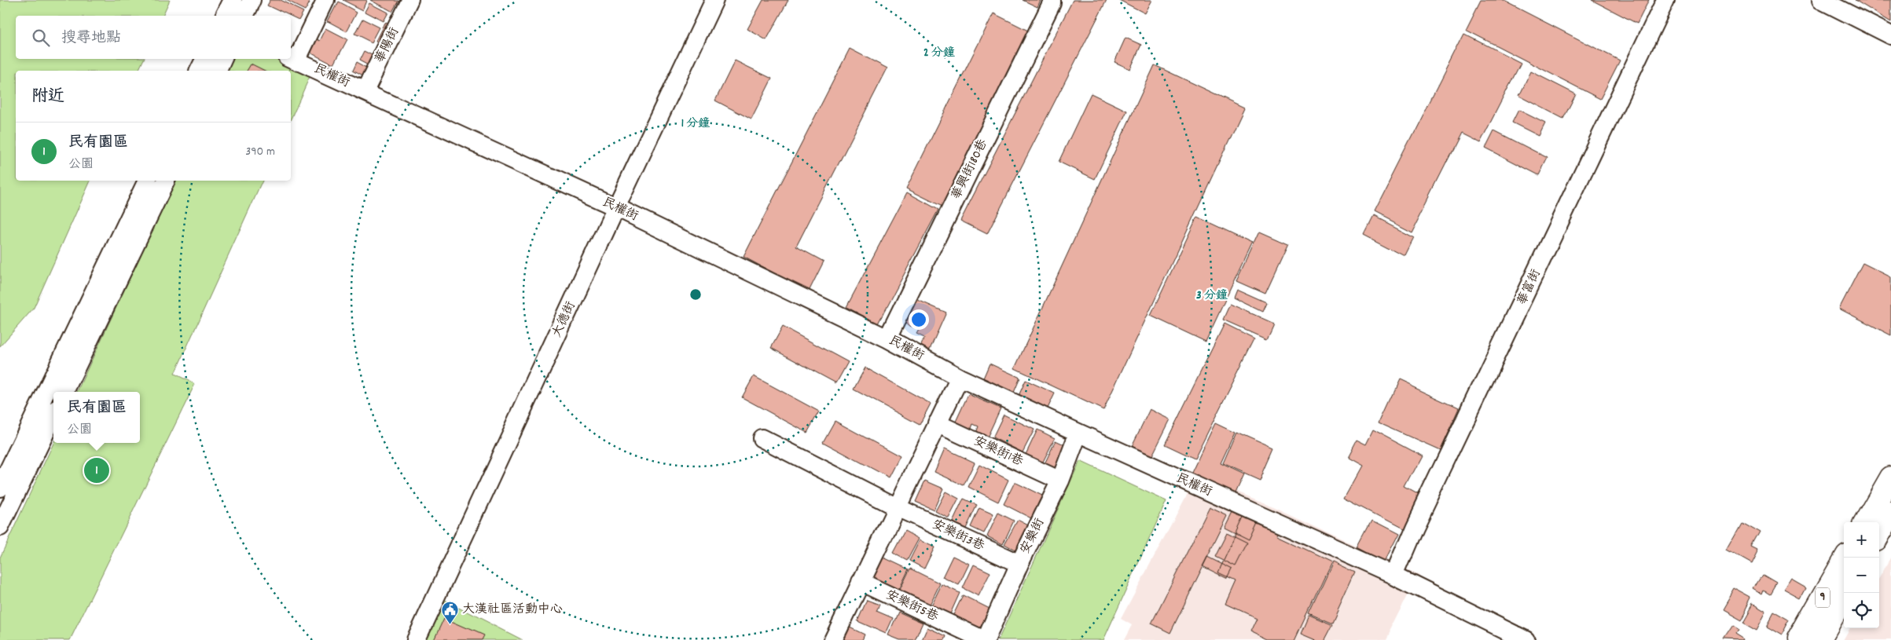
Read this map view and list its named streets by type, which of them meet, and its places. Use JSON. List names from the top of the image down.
{
  "streets": {
    "main road": ["9"],
    "street": [
      "華陽街",
      "民權街",
      "華興街180巷",
      "華富街",
      "大德街",
      "安樂街1巷",
      "安樂街3巷",
      "安樂街",
      "安樂街5巷"
    ]
  },
  "crossings": [
    ["華陽街", "民權街"],
    ["民權街", "華興街180巷"],
    ["民權街", "華富街"],
    ["民權街", "大德街"],
    ["民權街", "安樂街"],
    ["安樂街1巷", "安樂街"],
    ["安樂街3巷", "安樂街"],
    ["安樂街", "安樂街5巷"]
  ],
  "places": {
    "public building": ["大漢社區活動中心"]
  },
  "page": {
    "search": "搜尋地點",
    "heading": "附近",
    "list": [
      {
        "mark": "1",
        "name": "民有園區",
        "note": "公園",
        "value": "390 m"
      }
    ],
    "popup": ["民有園區", "公園"],
    "pins": "1",
    "map_buttons": ["+", "−"]
  },
  "rings": ["2 分鐘", "1 分鐘", "3 分鐘"]
}
